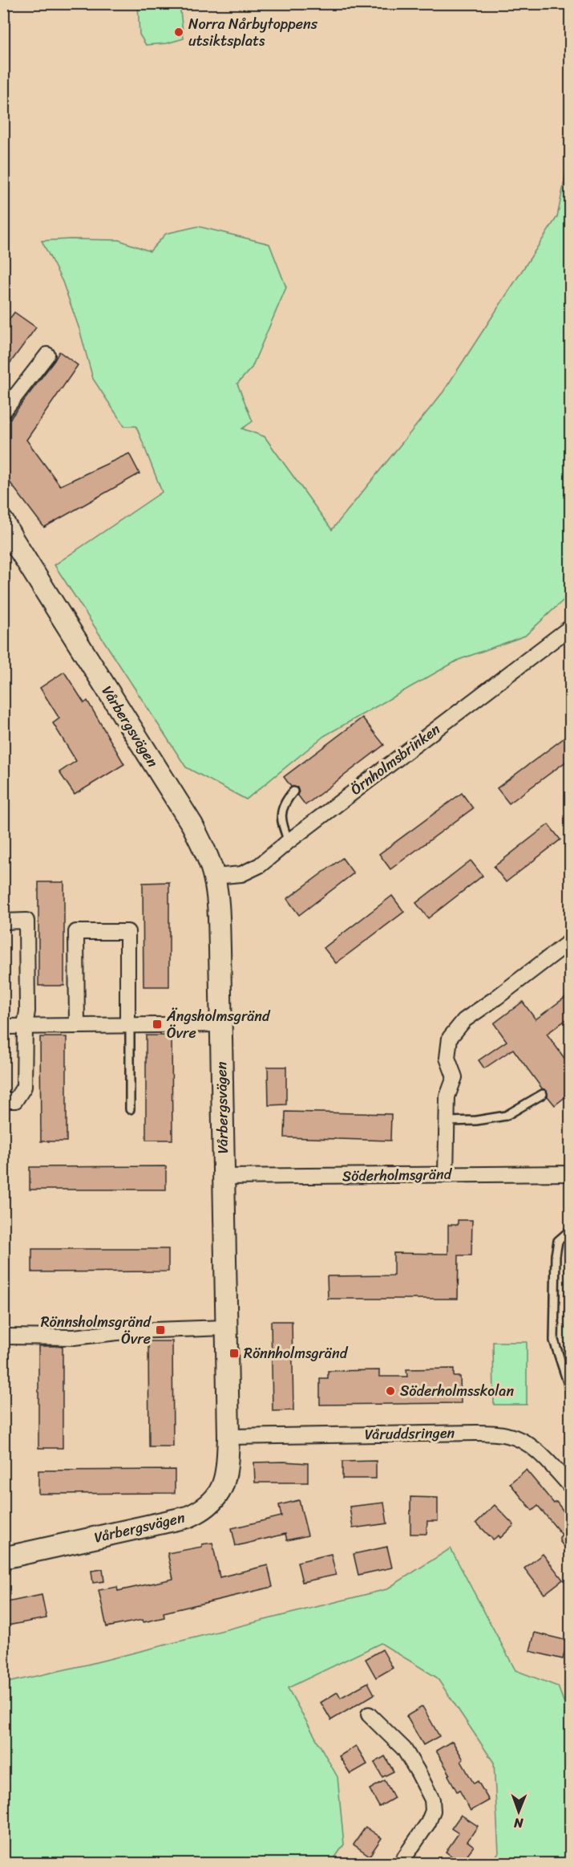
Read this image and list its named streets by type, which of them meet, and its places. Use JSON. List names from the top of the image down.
{
  "streets": {
    "street": [
      "Vårbergsvägen",
      "Örnholmsbrinken",
      "Söderholmsgränd",
      "Våruddsringen"
    ]
  },
  "crossings": [
    ["Vårbergsvägen", "Örnholmsbrinken"],
    ["Vårbergsvägen", "Söderholmsgränd"],
    ["Vårbergsvägen", "Våruddsringen"]
  ],
  "places": {
    "other": ["Norra Nårbytoppens utsiktsplats", "Söderholmsskolan"],
    "transit": ["Ängsholmsgränd Övre", "Rönnsholmsgränd Övre", "Rönnholmsgränd"]
  },
  "north": "bottom"
}
